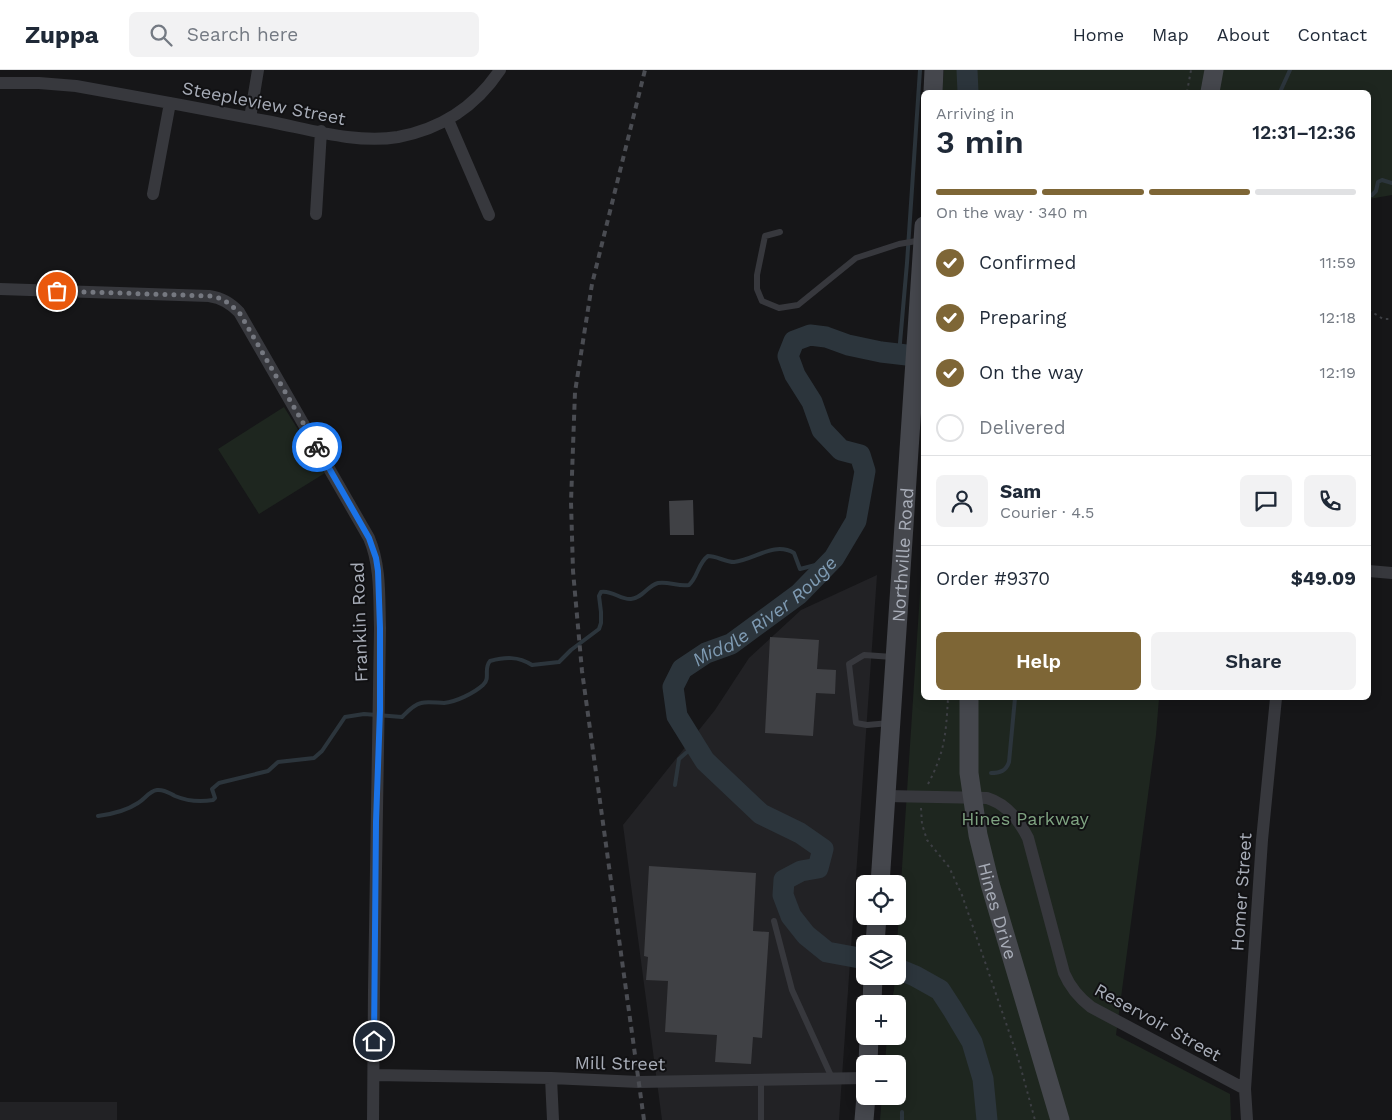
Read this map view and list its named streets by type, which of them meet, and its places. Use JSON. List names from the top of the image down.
{
  "streets": {
    "street": [
      "Steepleview Street",
      "Northville Road",
      "Franklin Road",
      "Homer Street",
      "Hines Drive",
      "Reservoir Street",
      "Mill Street"
    ]
  },
  "crossings": [
    ["Northville Road", "Reservoir Street"],
    ["Franklin Road", "Mill Street"],
    ["Homer Street", "Reservoir Street"],
    ["Hines Drive", "Reservoir Street"]
  ],
  "water": ["Middle River Rouge"],
  "parks": ["Hines Parkway"],
  "page": {
    "header": "Zuppa",
    "search": "Search here",
    "nav": [
      "Home",
      "Map",
      "About",
      "Contact"
    ],
    "heading": ["3 min", "Arriving in", "12:31–12:36"],
    "panel": [
      "Sam",
      "Courier · 4.5",
      "Order #9370",
      "$49.09"
    ],
    "bar": "On the way · 340 m",
    "list": [
      ["Confirmed", "11:59"],
      ["Preparing", "12:18"],
      ["On the way", "12:19"],
      "Delivered"
    ],
    "buttons": ["Help", "Share"],
    "map_buttons": ["+", "−"]
  }
}
